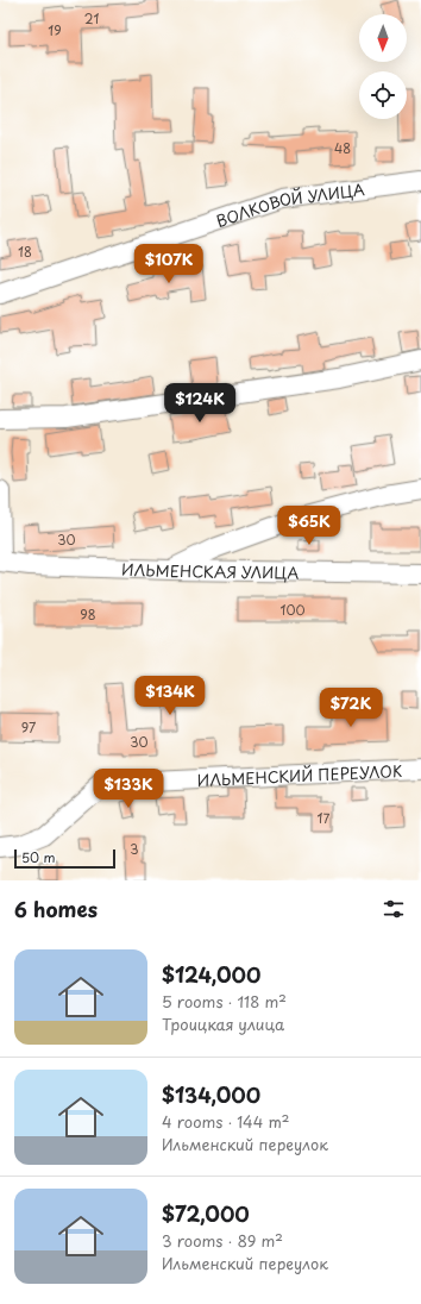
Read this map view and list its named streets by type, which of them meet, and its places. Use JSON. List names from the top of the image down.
{
  "streets": {
    "street": ["ВОЛКОВОЙ УЛИЦА", "ИЛЬМЕНСКАЯ УЛИЦА", "ИЛЬМЕНСКИЙ ПЕРЕУЛОК"]
  },
  "house_numbers": [
    "21",
    "19",
    "48",
    "18",
    "30",
    "100",
    "98",
    "97",
    "30",
    "17",
    "3"
  ],
  "scale_bar": "50 m",
  "north": "bottom",
  "page": {
    "price": [
      "$107K",
      "$124K",
      "$65K",
      "$134K",
      "$72K",
      "$133K"
    ],
    "scale": "50 m",
    "heading": "6 homes",
    "list": [
      {
        "name": "$124,000",
        "note": "5 rooms · 118 m² · Троицкая улица"
      },
      {
        "name": "$134,000",
        "note": "4 rooms · 144 m² · Ильменский переулок"
      },
      {
        "name": "$72,000",
        "note": "3 rooms · 89 m² · Ильменский переулок"
      }
    ]
  }
}
